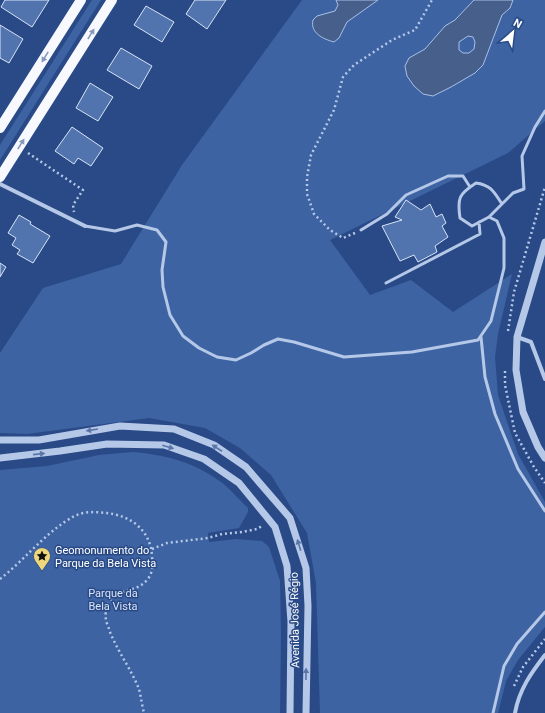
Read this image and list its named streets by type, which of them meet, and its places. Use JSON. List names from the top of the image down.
{
  "streets": {
    "street": ["Avenida José Régio"]
  },
  "parks": ["Parque da Bela Vista"],
  "places": {
    "place": ["Geomonumento do Parque da Bela Vista"]
  },
  "north": "top right"
}
